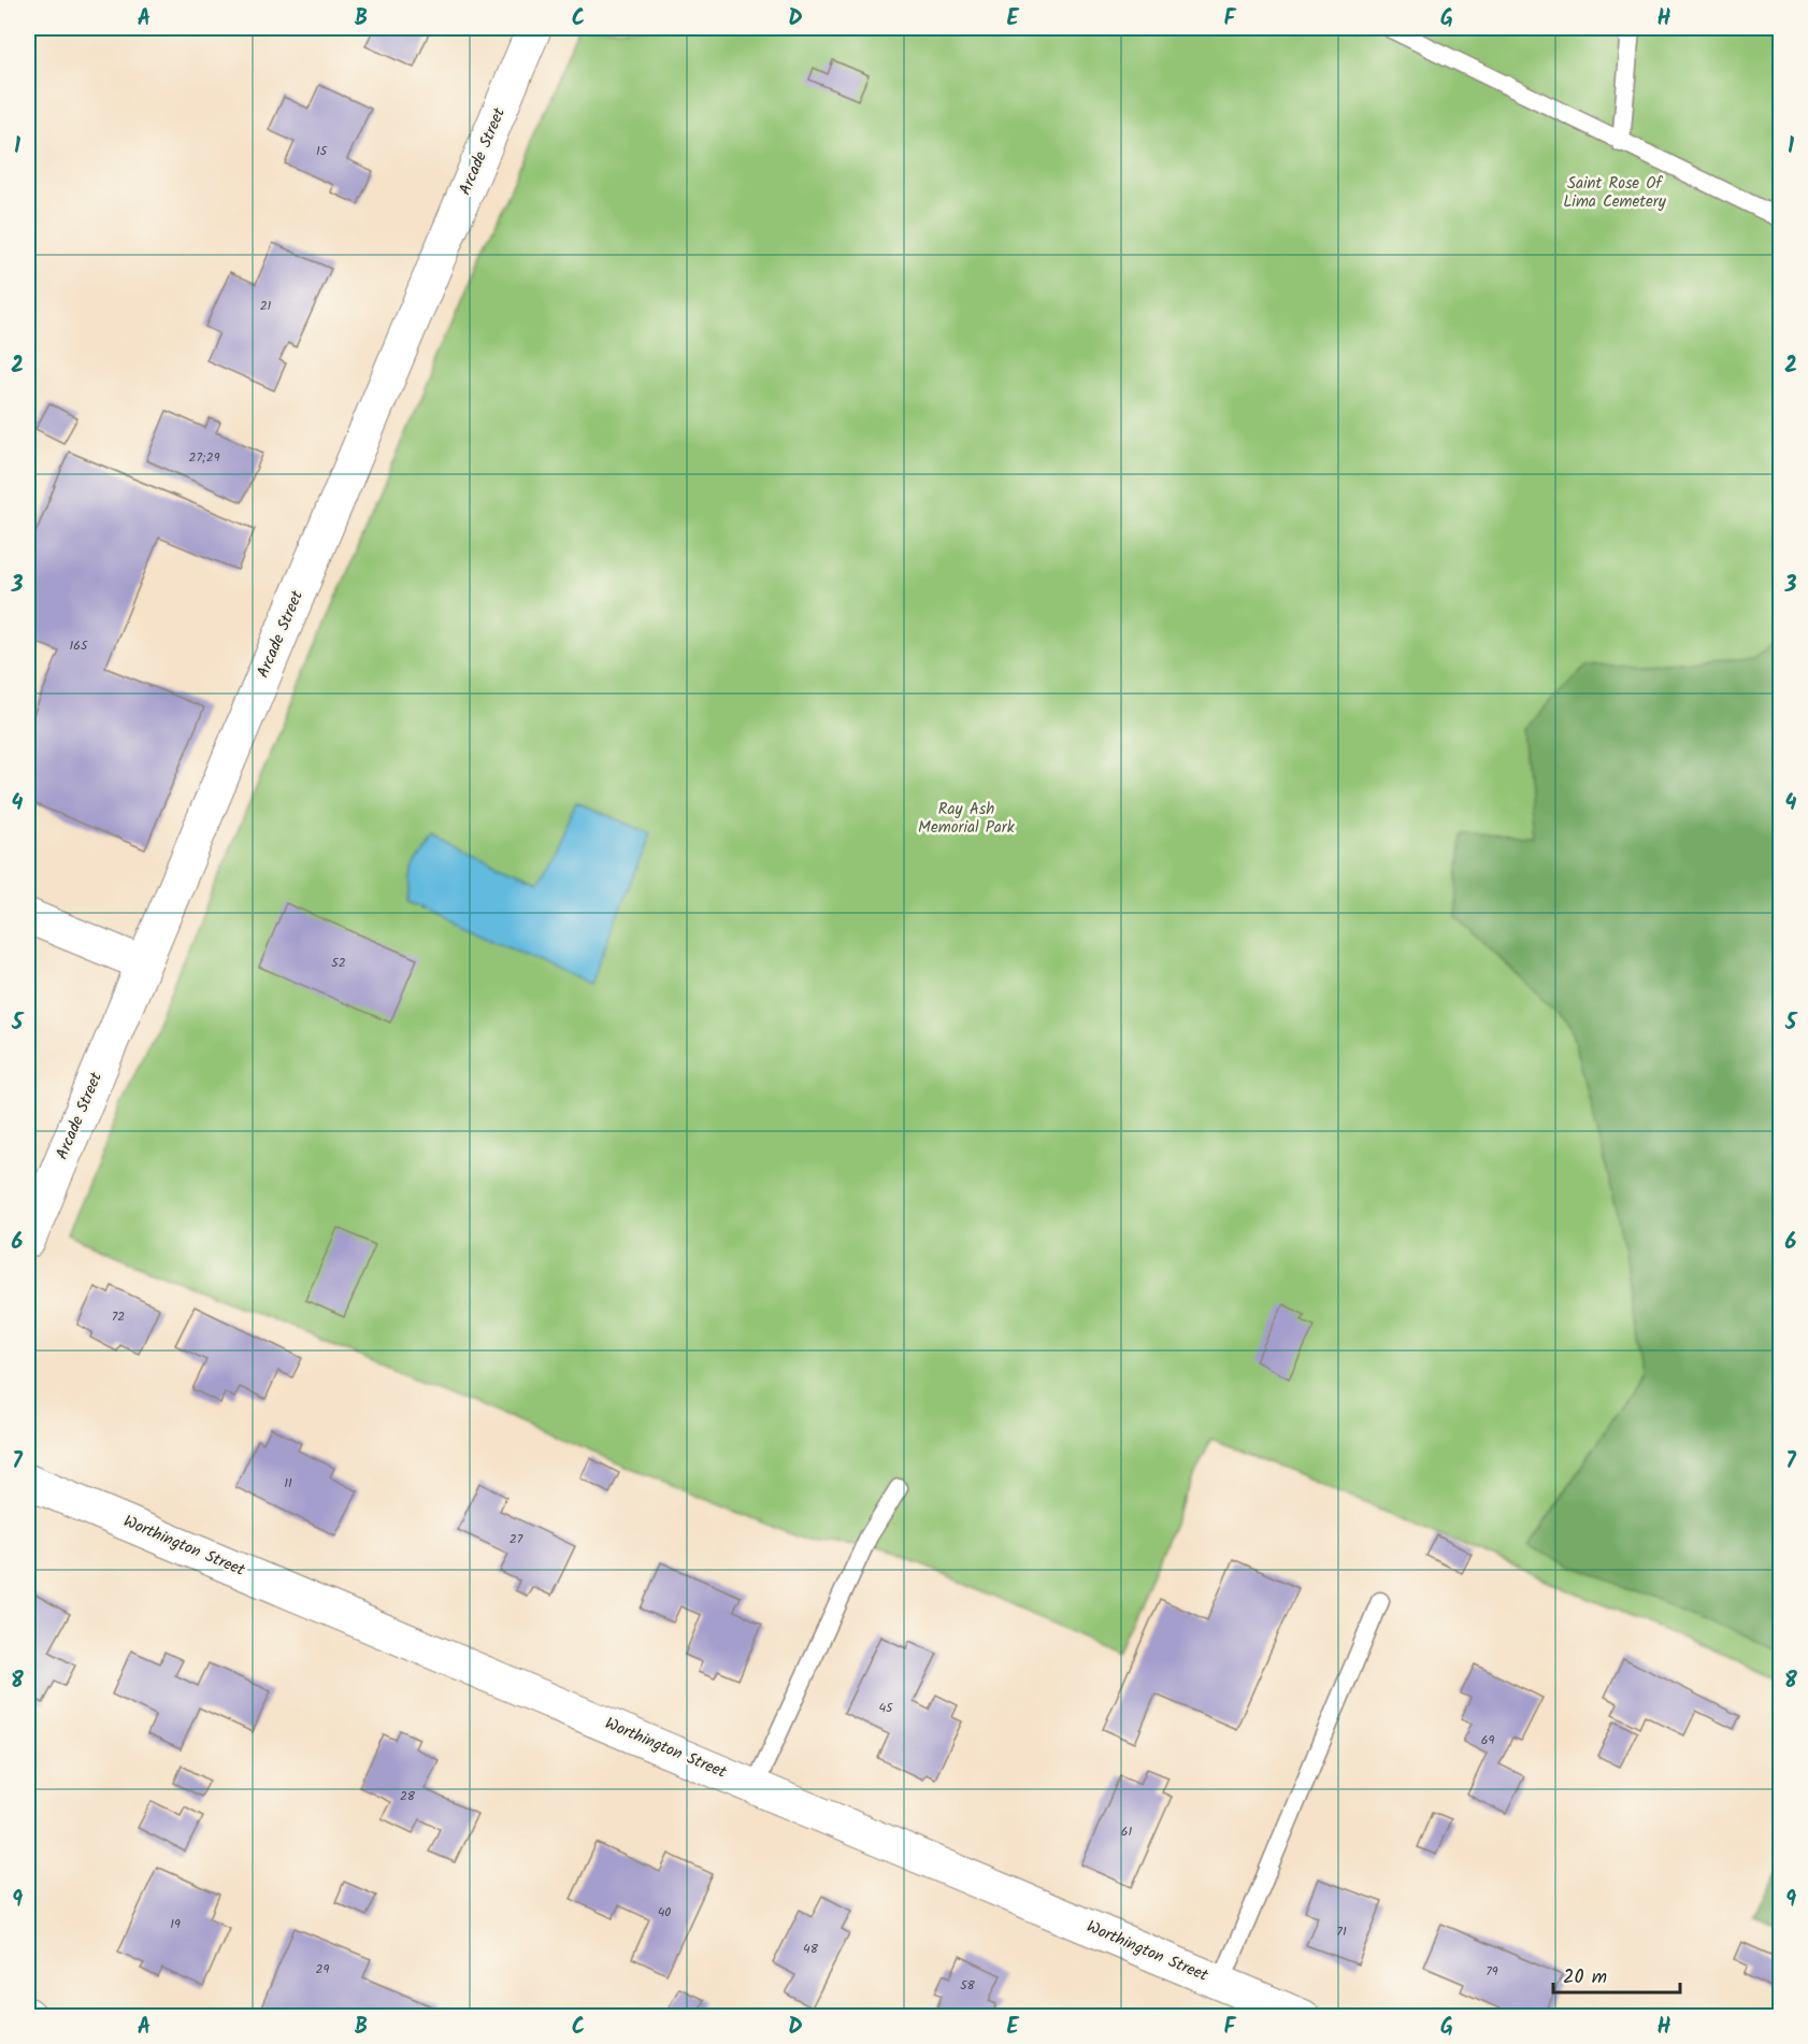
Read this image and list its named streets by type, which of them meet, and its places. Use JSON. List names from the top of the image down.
{
  "streets": {
    "street": ["Arcade Street", "Worthington Street"]
  },
  "parks": ["Saint Rose Of Lima Cemetery", "Ray Ash Memorial Park"],
  "house_numbers": [
    "15",
    "21",
    "27;29",
    "165",
    "52",
    "72",
    "11",
    "27",
    "45",
    "69",
    "28",
    "61",
    "40",
    "19",
    "71",
    "48",
    "29",
    "79",
    "58"
  ],
  "scale_bar": "20 m",
  "grid": {
    "columns": [
      "A",
      "B",
      "C",
      "D",
      "E",
      "F",
      "G",
      "H"
    ],
    "rows": [
      "1",
      "2",
      "3",
      "4",
      "5",
      "6",
      "7",
      "8",
      "9"
    ]
  }
}
